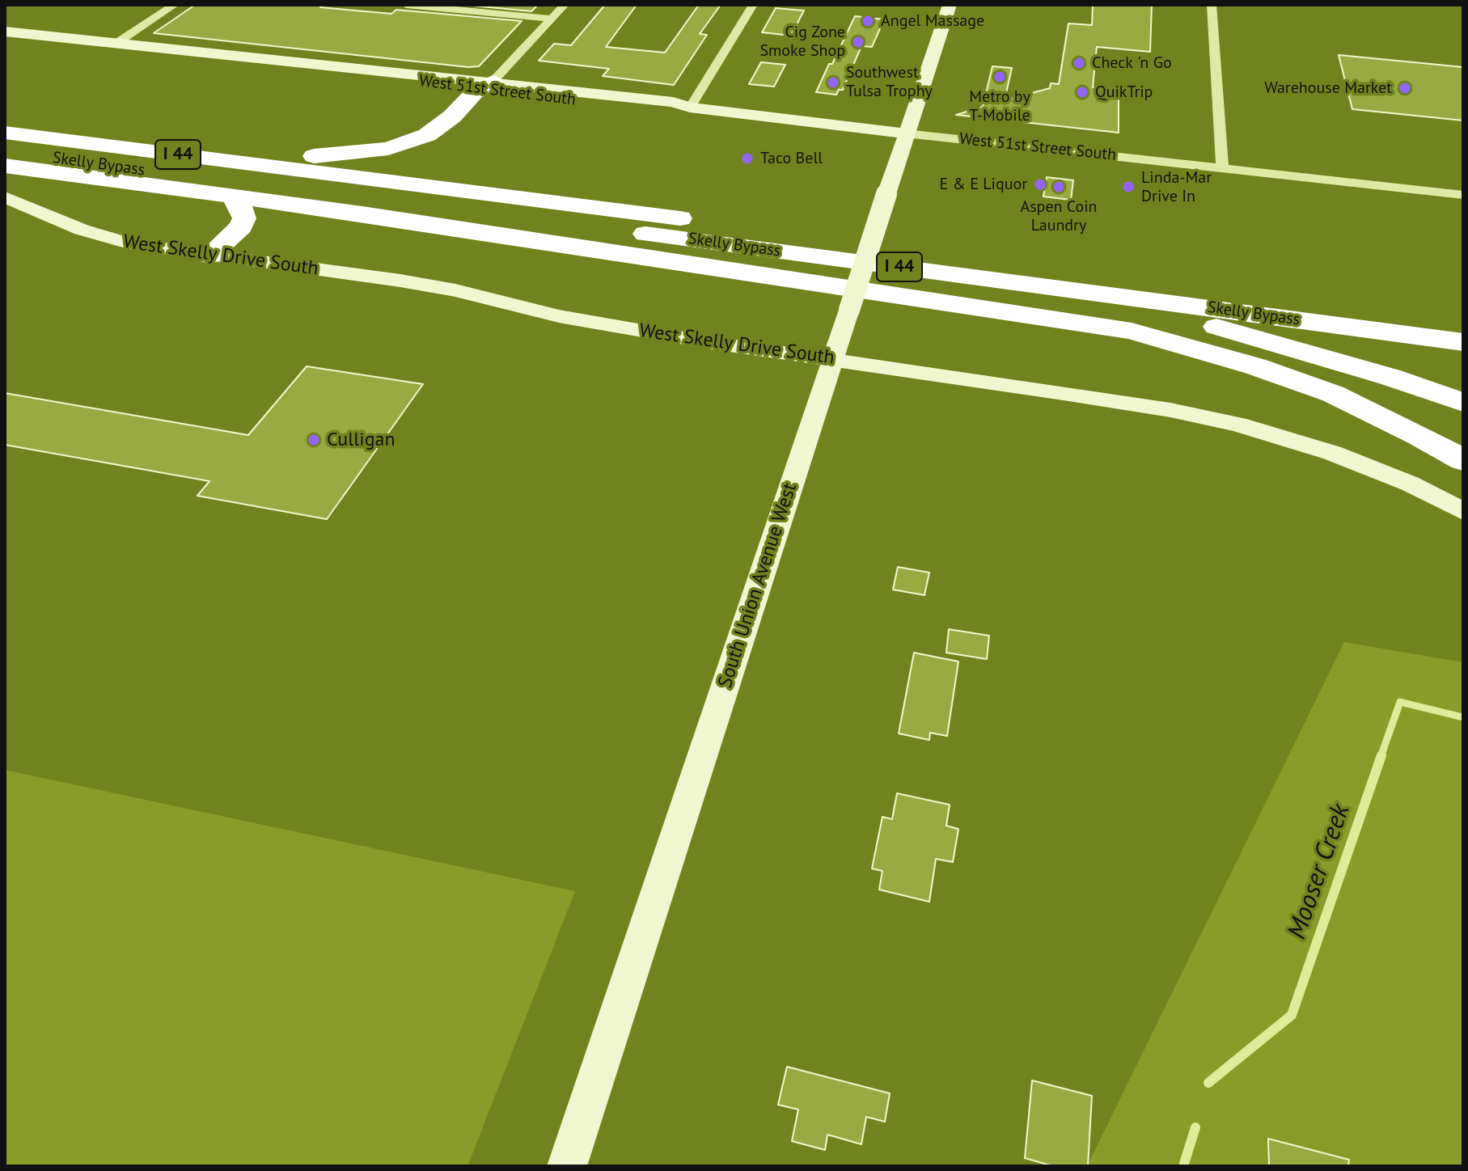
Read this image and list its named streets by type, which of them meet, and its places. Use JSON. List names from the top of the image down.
{
  "streets": {
    "highway": ["I 44", "Skelly Bypass"],
    "street": ["West 51st Street South", "West Skelly Drive South", "South Union Avenue West"]
  },
  "crossings": [
    ["West 51st Street South", "South Union Avenue West"],
    ["West Skelly Drive South", "South Union Avenue West"]
  ],
  "water": ["Mooser Creek"],
  "places": [
    "Angel Massage",
    "Cig Zone Smoke Shop",
    "Check 'n Go",
    "Metro by T-Mobile",
    "Southwest Tulsa Trophy",
    "Warehouse Market",
    "QuikTrip",
    "Taco Bell",
    "E & E Liquor",
    "Aspen Coin Laundry",
    "Linda-Mar Drive In",
    "Culligan"
  ]
}
